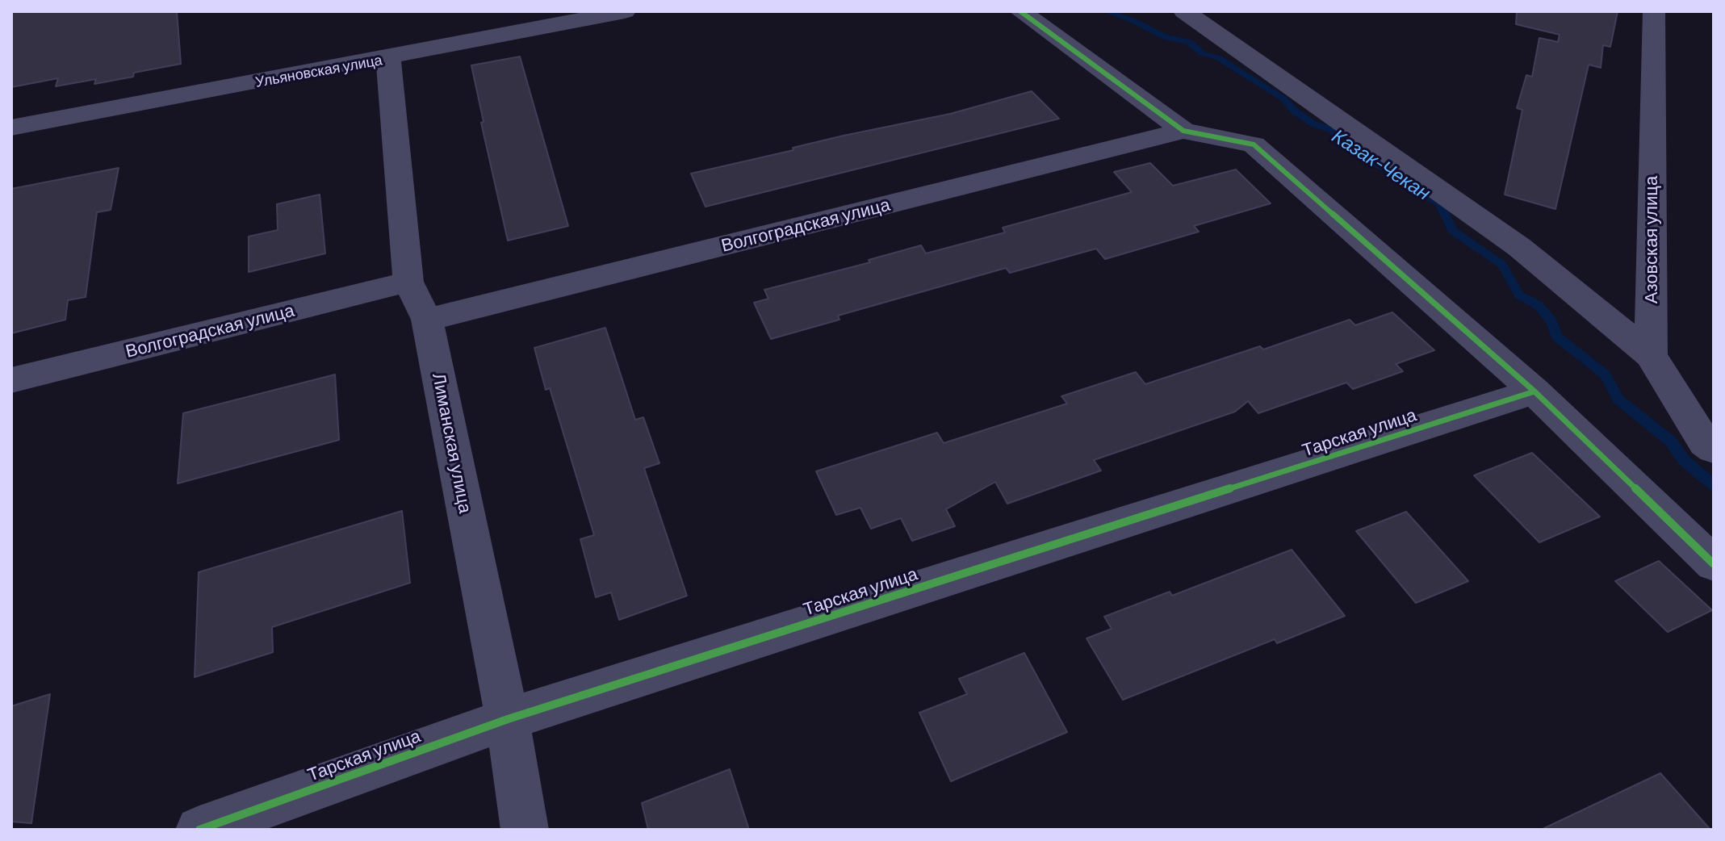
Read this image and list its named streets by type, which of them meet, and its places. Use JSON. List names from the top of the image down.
{
  "streets": {
    "street": [
      "Ульяновская улица",
      "Волгоградская улица",
      "Азовская улица",
      "Тарская улица",
      "Лиманская улица"
    ]
  },
  "crossings": [
    ["Ульяновская улица", "Лиманская улица"],
    ["Волгоградская улица", "Лиманская улица"],
    ["Тарская улица", "Лиманская улица"]
  ],
  "water": ["Казак-Чекан"]
}
